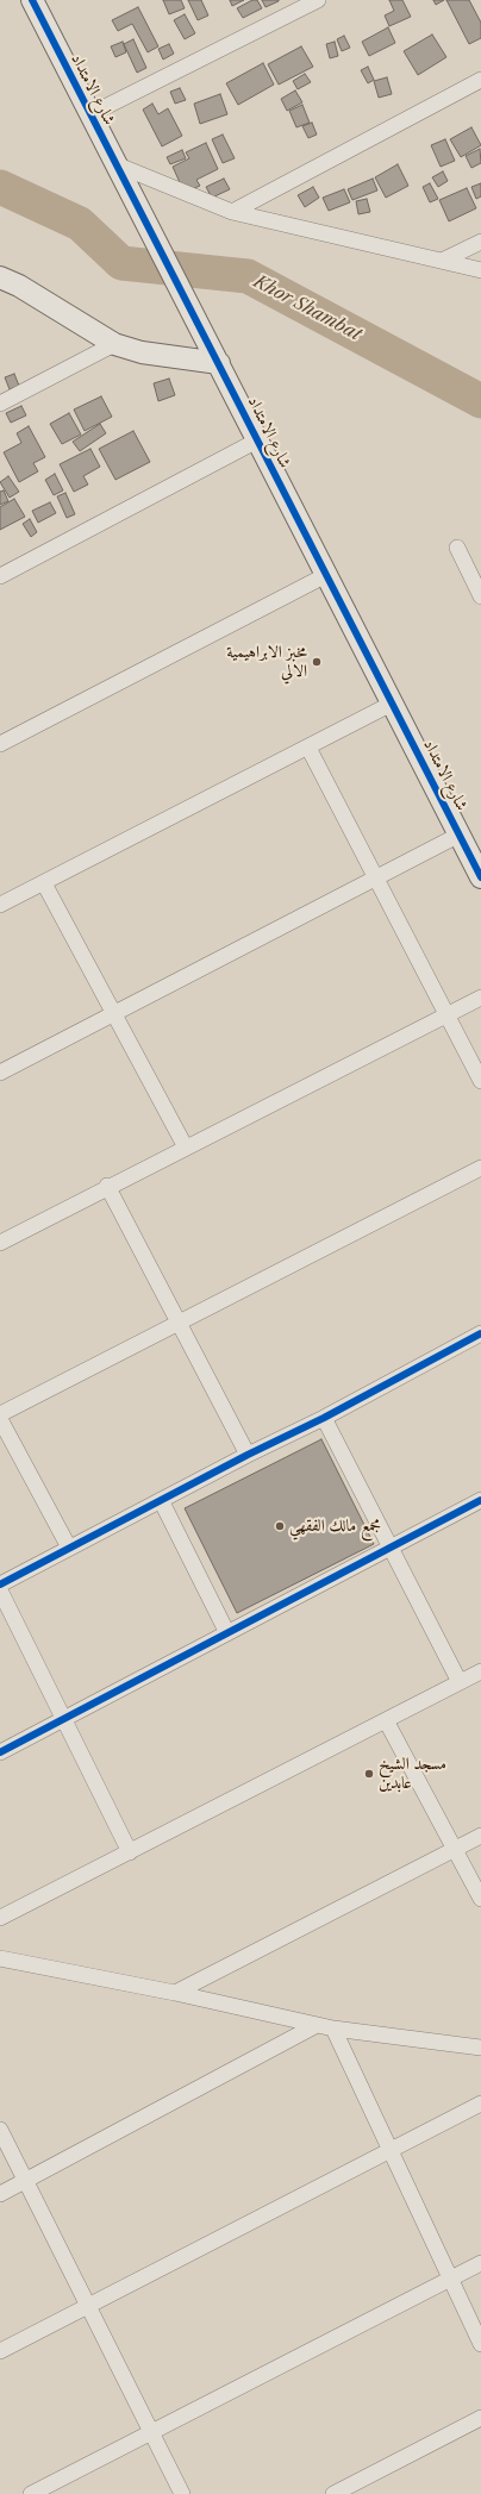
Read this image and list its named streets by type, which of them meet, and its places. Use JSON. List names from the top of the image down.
{
  "streets": {
    "street": ["شارع الامتداد"]
  },
  "water": ["Khor Shambat"],
  "places": ["مخبز الابراهيمية الالي", "مجمع مالك الفقهي", "مسجد الشيخ عابدين"]
}
